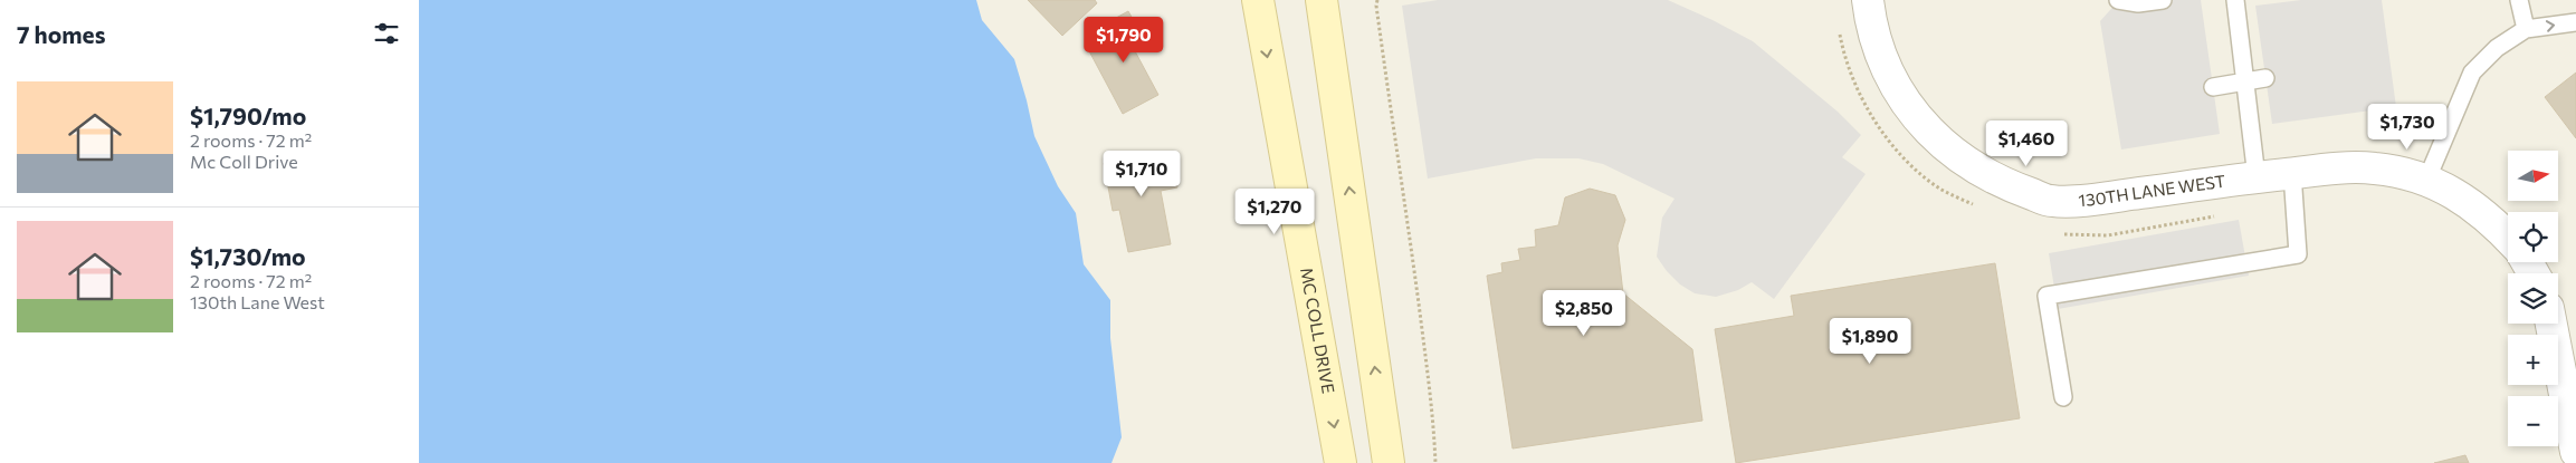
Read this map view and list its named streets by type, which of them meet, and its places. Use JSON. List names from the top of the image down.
{
  "streets": {
    "main road": ["MC COLL DRIVE"],
    "street": ["130TH LANE WEST"]
  },
  "north": "right",
  "page": {
    "heading": "7 homes",
    "price": [
      "$1,790",
      "$1,730",
      "$1,460",
      "$1,710",
      "$1,270",
      "$2,850",
      "$1,890"
    ],
    "list": [
      {
        "name": "$1,790/mo",
        "note": "2 rooms · 72 m² · Mc Coll Drive"
      },
      {
        "name": "$1,730/mo",
        "note": "2 rooms · 72 m² · 130th Lane West"
      }
    ],
    "map_buttons": ["+", "−"]
  }
}
